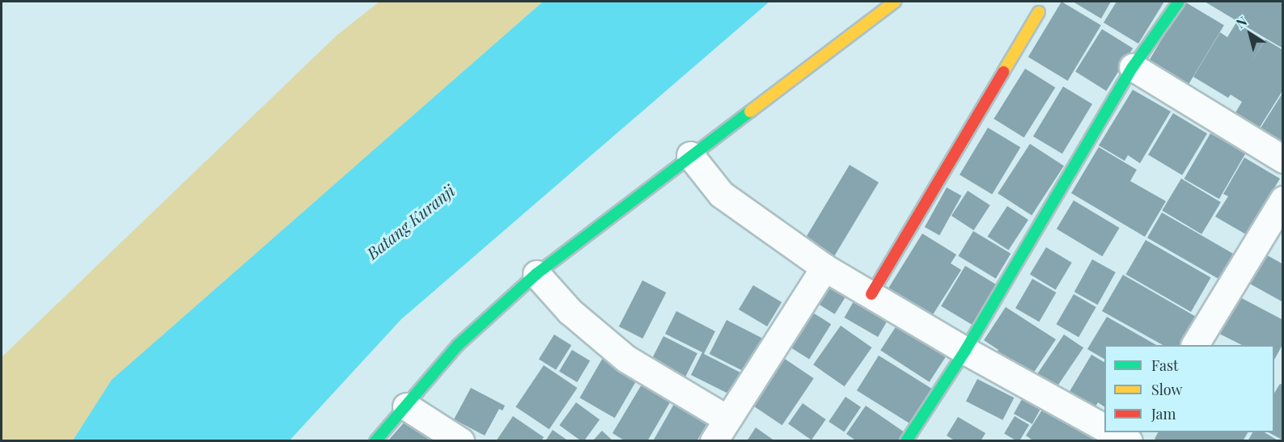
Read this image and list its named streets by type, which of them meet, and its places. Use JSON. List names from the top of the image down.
{
  "water": ["Batang Kuranji"],
  "legend": ["Fast", "Slow", "Jam"],
  "north": "top left"
}
